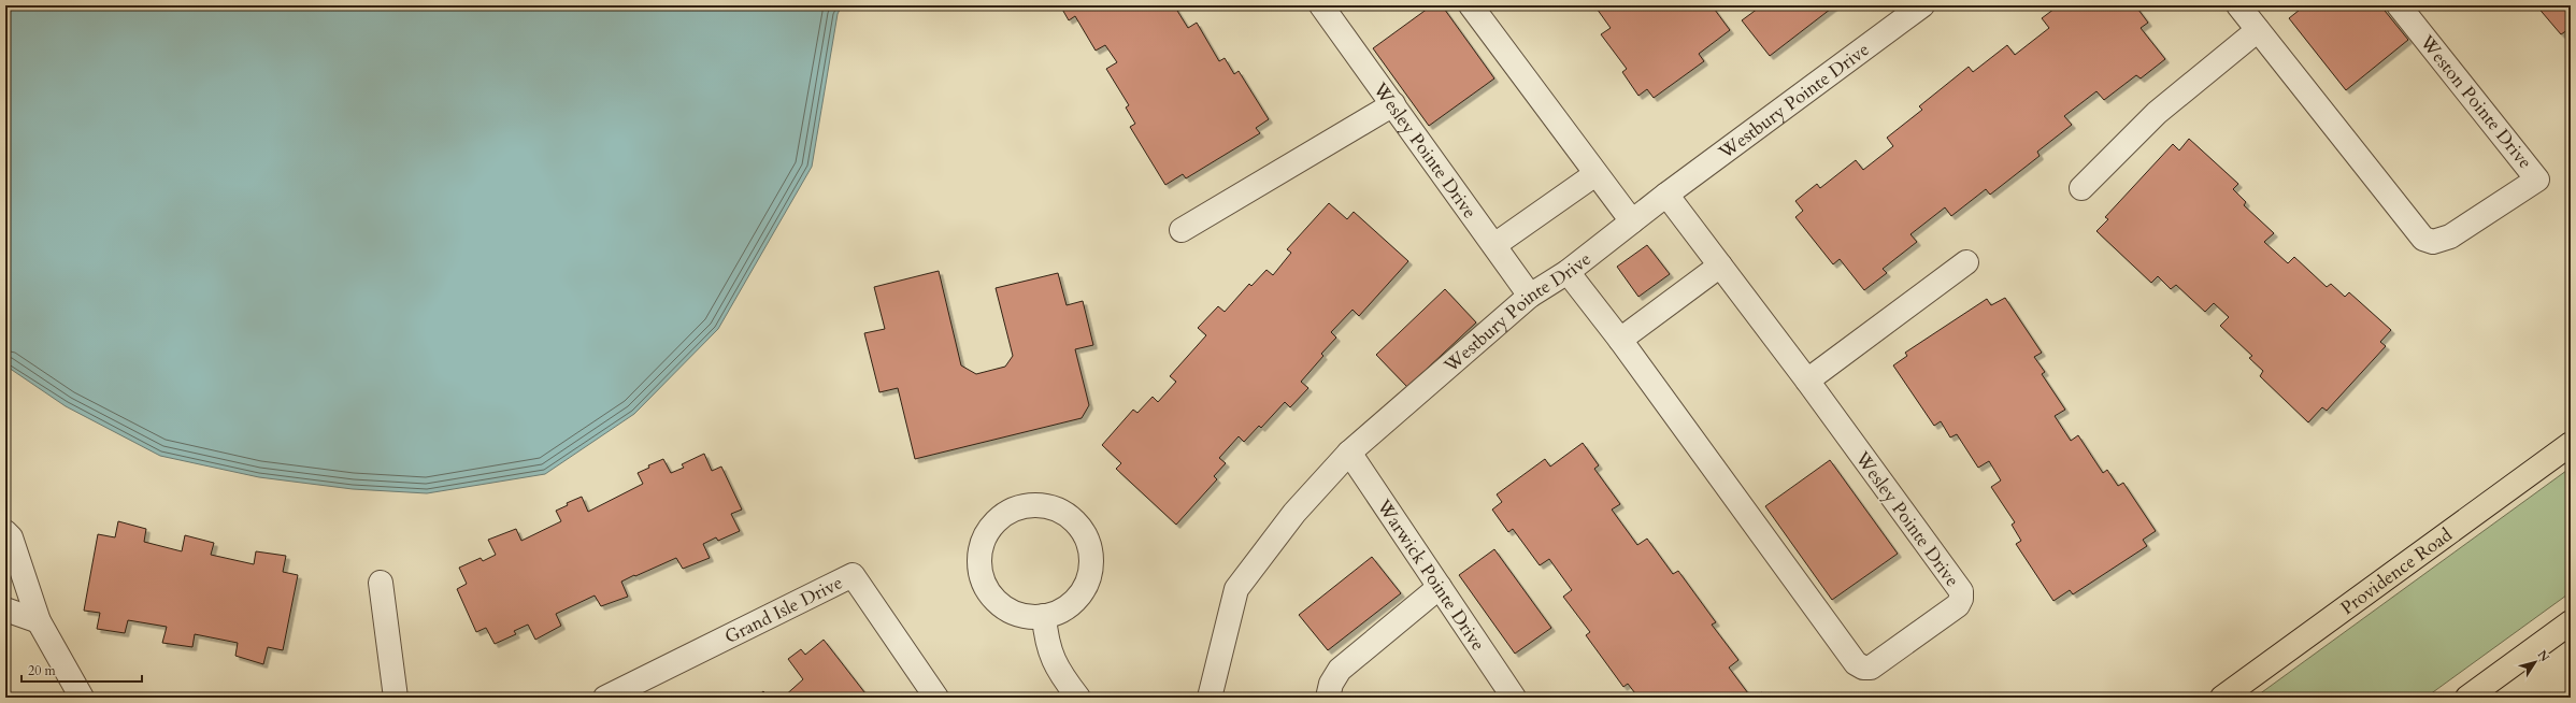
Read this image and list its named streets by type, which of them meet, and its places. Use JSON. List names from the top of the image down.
{
  "streets": {
    "main road": ["Providence Road"],
    "street": [
      "Westbury Pointe Drive",
      "Weston Pointe Drive",
      "Wesley Pointe Drive",
      "Warwick Pointe Drive",
      "Grand Isle Drive"
    ]
  },
  "crossings": [
    ["Westbury Pointe Drive", "Wesley Pointe Drive"],
    ["Westbury Pointe Drive", "Warwick Pointe Drive"]
  ],
  "scale_bar": "20 m",
  "north": "top right"
}
